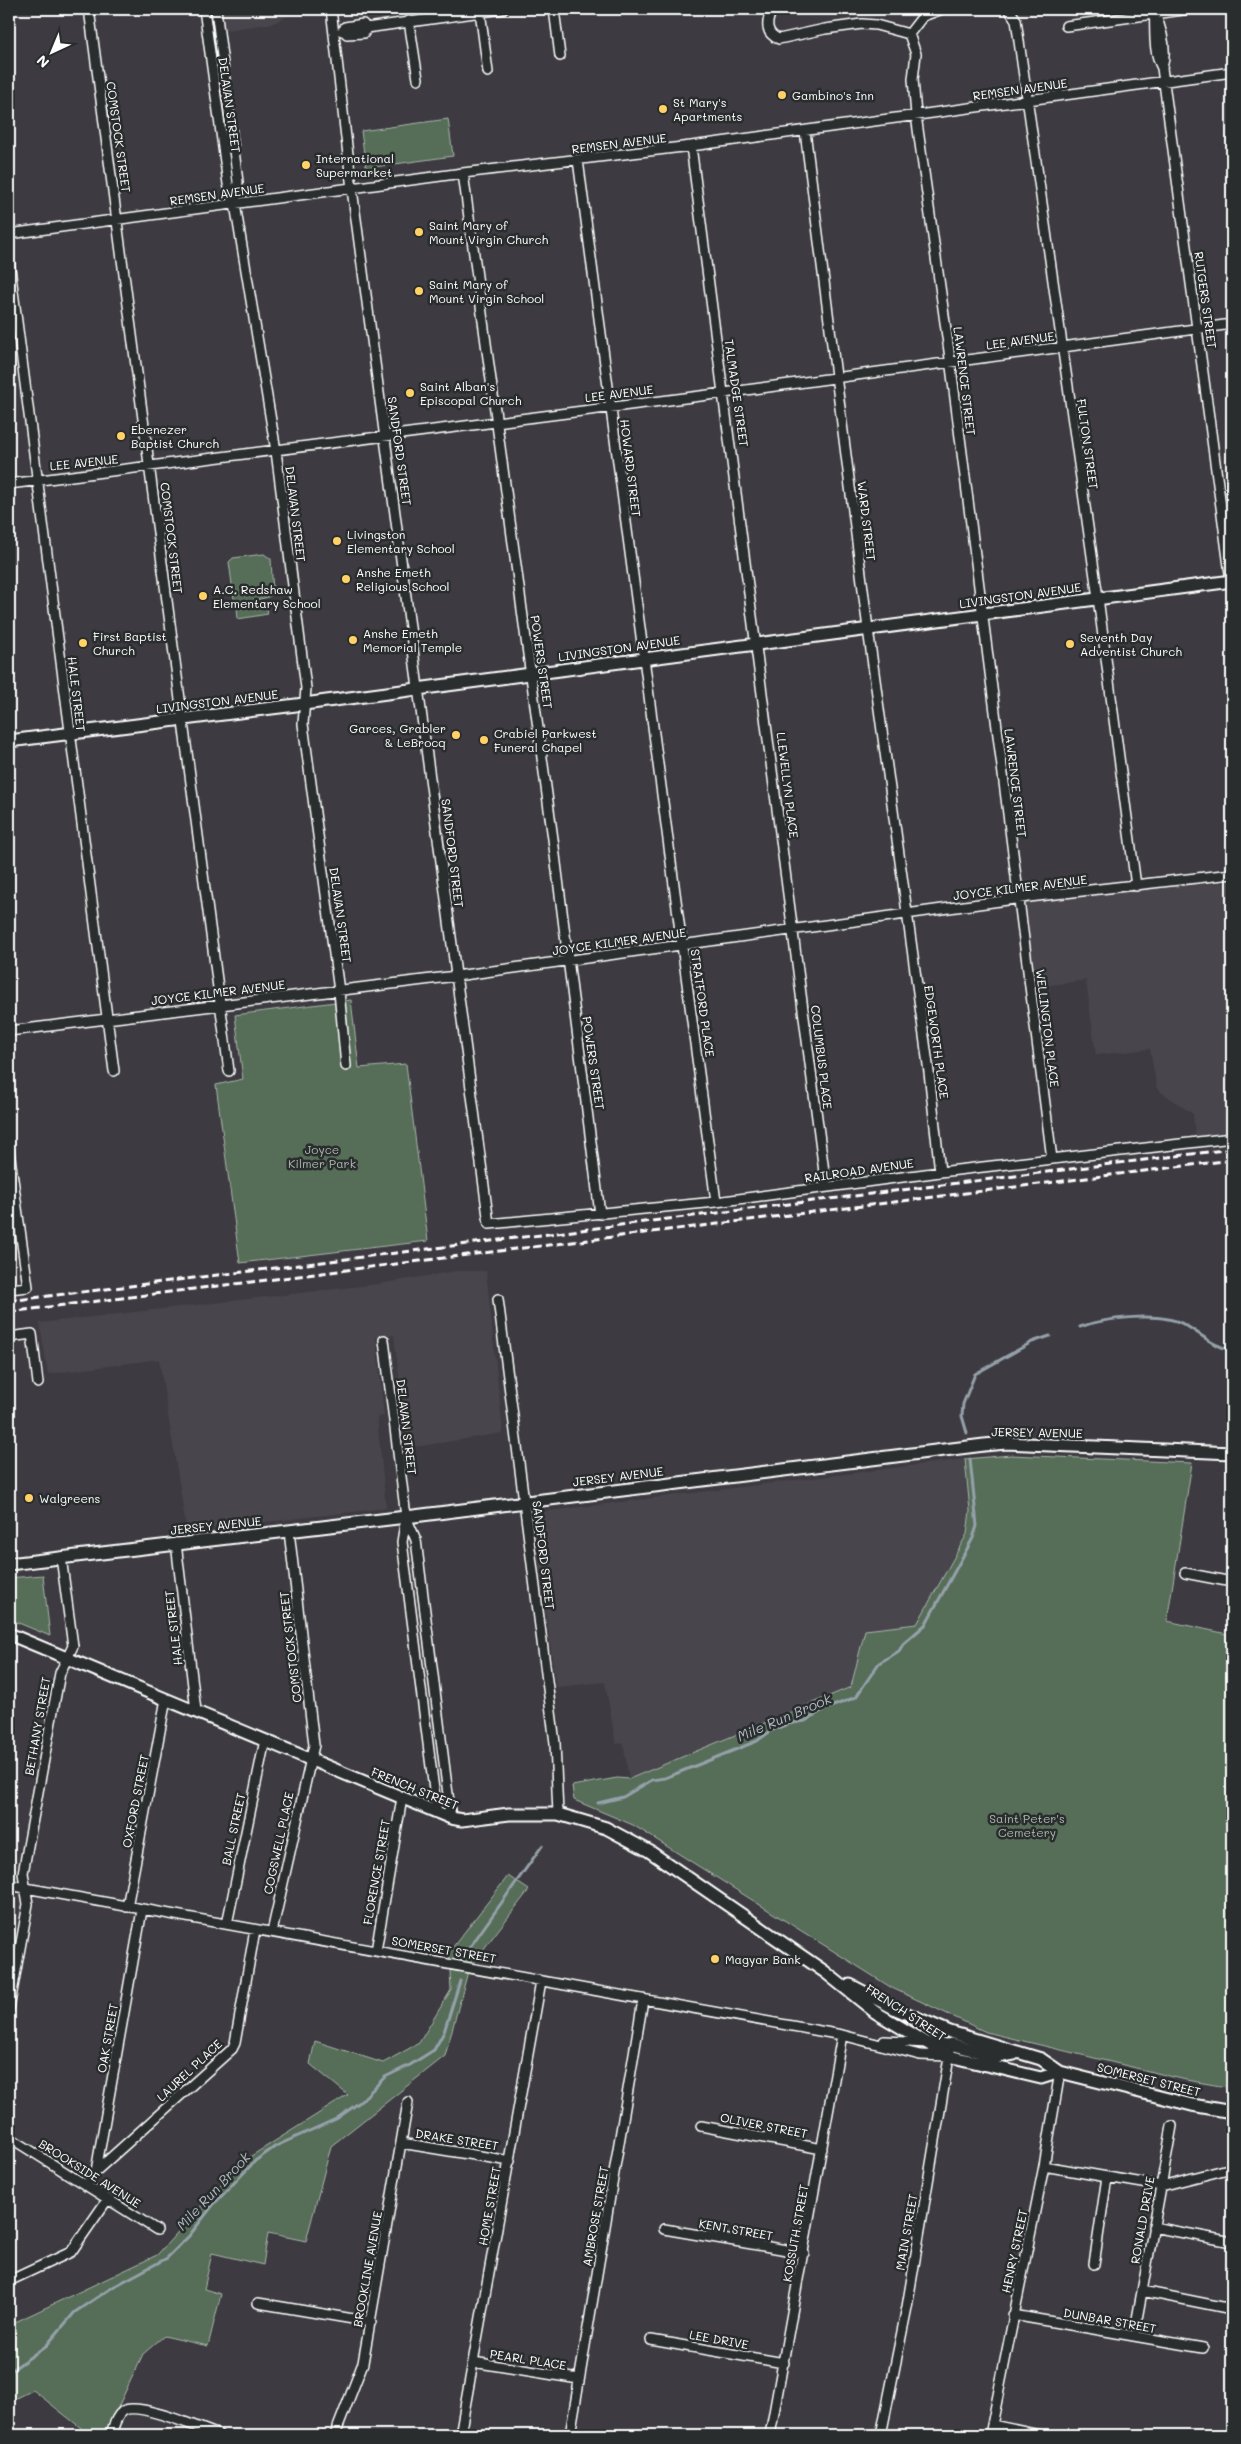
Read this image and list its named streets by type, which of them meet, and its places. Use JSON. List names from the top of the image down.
{
  "streets": {
    "main road": [
      "LIVINGSTON AVENUE",
      "JERSEY AVENUE",
      "FRENCH STREET",
      "SOMERSET STREET"
    ],
    "street": [
      "REMSEN AVENUE",
      "DELAVAN STREET",
      "COMSTOCK STREET",
      "RUTGERS STREET",
      "LEE AVENUE",
      "LAWRENCE STREET",
      "TALMADGE STREET",
      "FULTON STREET",
      "SANDFORD STREET",
      "HOWARD STREET",
      "WARD STREET",
      "POWERS STREET",
      "HALE STREET",
      "LLEWELLYN PLACE",
      "JOYCE KILMER AVENUE",
      "STRATFORD PLACE",
      "WELLINGTON PLACE",
      "EDGEWORTH PLACE",
      "COLUMBUS PLACE",
      "RAILROAD AVENUE",
      "BETHANY STREET",
      "OXFORD STREET",
      "BALL STREET",
      "COGSWELL PLACE",
      "FLORENCE STREET",
      "OAK STREET",
      "LAUREL PLACE",
      "OLIVER STREET",
      "DRAKE STREET",
      "BROOKSIDE AVENUE",
      "HOME STREET",
      "AMBROSE STREET",
      "RONALD DRIVE",
      "KENT STREET",
      "MAIN STREET",
      "KOSSUTH STREET",
      "HENRY STREET",
      "BROOKLINE AVENUE",
      "DUNBAR STREET",
      "LEE DRIVE",
      "PEARL PLACE"
    ]
  },
  "crossings": [
    ["REMSEN AVENUE", "DELAVAN STREET"],
    ["REMSEN AVENUE", "COMSTOCK STREET"],
    ["REMSEN AVENUE", "RUTGERS STREET"],
    ["REMSEN AVENUE", "LAWRENCE STREET"],
    ["REMSEN AVENUE", "TALMADGE STREET"],
    ["REMSEN AVENUE", "FULTON STREET"],
    ["REMSEN AVENUE", "SANDFORD STREET"],
    ["REMSEN AVENUE", "HOWARD STREET"],
    ["REMSEN AVENUE", "WARD STREET"],
    ["REMSEN AVENUE", "POWERS STREET"],
    ["DELAVAN STREET", "LEE AVENUE"],
    ["DELAVAN STREET", "LIVINGSTON AVENUE"],
    ["DELAVAN STREET", "JOYCE KILMER AVENUE"],
    ["DELAVAN STREET", "JERSEY AVENUE"],
    ["DELAVAN STREET", "FRENCH STREET"],
    ["COMSTOCK STREET", "LEE AVENUE"],
    ["COMSTOCK STREET", "LIVINGSTON AVENUE"],
    ["COMSTOCK STREET", "JOYCE KILMER AVENUE"],
    ["COMSTOCK STREET", "JERSEY AVENUE"],
    ["COMSTOCK STREET", "FRENCH STREET"],
    ["COMSTOCK STREET", "COGSWELL PLACE"],
    ["RUTGERS STREET", "LEE AVENUE"],
    ["RUTGERS STREET", "LIVINGSTON AVENUE"],
    ["LEE AVENUE", "LAWRENCE STREET"],
    ["LEE AVENUE", "TALMADGE STREET"],
    ["LEE AVENUE", "FULTON STREET"],
    ["LEE AVENUE", "SANDFORD STREET"],
    ["LEE AVENUE", "HOWARD STREET"],
    ["LEE AVENUE", "WARD STREET"],
    ["LEE AVENUE", "POWERS STREET"],
    ["LEE AVENUE", "HALE STREET"],
    ["LAWRENCE STREET", "LIVINGSTON AVENUE"],
    ["LAWRENCE STREET", "JOYCE KILMER AVENUE"],
    ["LAWRENCE STREET", "WELLINGTON PLACE"],
    ["TALMADGE STREET", "LIVINGSTON AVENUE"],
    ["TALMADGE STREET", "LLEWELLYN PLACE"],
    ["FULTON STREET", "LIVINGSTON AVENUE"],
    ["FULTON STREET", "JOYCE KILMER AVENUE"],
    ["SANDFORD STREET", "LIVINGSTON AVENUE"],
    ["SANDFORD STREET", "JOYCE KILMER AVENUE"],
    ["SANDFORD STREET", "RAILROAD AVENUE"],
    ["SANDFORD STREET", "JERSEY AVENUE"],
    ["SANDFORD STREET", "FRENCH STREET"],
    ["HOWARD STREET", "LIVINGSTON AVENUE"],
    ["HOWARD STREET", "STRATFORD PLACE"],
    ["WARD STREET", "LIVINGSTON AVENUE"],
    ["WARD STREET", "JOYCE KILMER AVENUE"],
    ["WARD STREET", "EDGEWORTH PLACE"],
    ["LIVINGSTON AVENUE", "POWERS STREET"],
    ["LIVINGSTON AVENUE", "HALE STREET"],
    ["LIVINGSTON AVENUE", "LLEWELLYN PLACE"],
    ["LIVINGSTON AVENUE", "STRATFORD PLACE"],
    ["POWERS STREET", "JOYCE KILMER AVENUE"],
    ["POWERS STREET", "RAILROAD AVENUE"],
    ["HALE STREET", "JOYCE KILMER AVENUE"],
    ["HALE STREET", "JERSEY AVENUE"],
    ["HALE STREET", "FRENCH STREET"],
    ["LLEWELLYN PLACE", "JOYCE KILMER AVENUE"],
    ["LLEWELLYN PLACE", "COLUMBUS PLACE"],
    ["JOYCE KILMER AVENUE", "STRATFORD PLACE"],
    ["JOYCE KILMER AVENUE", "WELLINGTON PLACE"],
    ["JOYCE KILMER AVENUE", "EDGEWORTH PLACE"],
    ["JOYCE KILMER AVENUE", "COLUMBUS PLACE"],
    ["STRATFORD PLACE", "RAILROAD AVENUE"],
    ["WELLINGTON PLACE", "RAILROAD AVENUE"],
    ["EDGEWORTH PLACE", "RAILROAD AVENUE"],
    ["COLUMBUS PLACE", "RAILROAD AVENUE"],
    ["JERSEY AVENUE", "BETHANY STREET"],
    ["BETHANY STREET", "FRENCH STREET"],
    ["BETHANY STREET", "SOMERSET STREET"],
    ["FRENCH STREET", "OXFORD STREET"],
    ["FRENCH STREET", "BALL STREET"],
    ["FRENCH STREET", "COGSWELL PLACE"],
    ["FRENCH STREET", "FLORENCE STREET"],
    ["FRENCH STREET", "SOMERSET STREET"],
    ["FRENCH STREET", "MAIN STREET"],
    ["OXFORD STREET", "SOMERSET STREET"],
    ["BALL STREET", "SOMERSET STREET"],
    ["COGSWELL PLACE", "SOMERSET STREET"],
    ["FLORENCE STREET", "SOMERSET STREET"],
    ["SOMERSET STREET", "OAK STREET"],
    ["SOMERSET STREET", "LAUREL PLACE"],
    ["SOMERSET STREET", "HOME STREET"],
    ["SOMERSET STREET", "AMBROSE STREET"],
    ["SOMERSET STREET", "MAIN STREET"],
    ["SOMERSET STREET", "KOSSUTH STREET"],
    ["SOMERSET STREET", "HENRY STREET"],
    ["OAK STREET", "LAUREL PLACE"],
    ["OLIVER STREET", "KOSSUTH STREET"],
    ["DRAKE STREET", "HOME STREET"],
    ["DRAKE STREET", "BROOKLINE AVENUE"],
    ["HOME STREET", "PEARL PLACE"],
    ["AMBROSE STREET", "PEARL PLACE"],
    ["KENT STREET", "KOSSUTH STREET"],
    ["KOSSUTH STREET", "LEE DRIVE"],
    ["HENRY STREET", "DUNBAR STREET"]
  ],
  "water": ["Mile Run Brook"],
  "parks": ["Joyce Kilmer Park", "Saint Peter's Cemetery"],
  "places": [
    "Gambino's Inn",
    "St Mary's Apartments",
    "International Supermarket",
    "Saint Mary of Mount Virgin Church",
    "Saint Mary of Mount Virgin School",
    "Saint Alban's Episcopal Church",
    "Ebenezer Baptist Church",
    "Livingston Elementary School",
    "Anshe Emeth Religious School",
    "A.C. Redshaw Elementary School",
    "Anshe Emeth Memorial Temple",
    "First Baptist Church",
    "Seventh Day Adventist Church",
    "Garces, Grabler & LeBrocq",
    "Crabiel Parkwest Funeral Chapel",
    "Walgreens",
    "Magyar Bank"
  ],
  "north": "bottom left"
}
